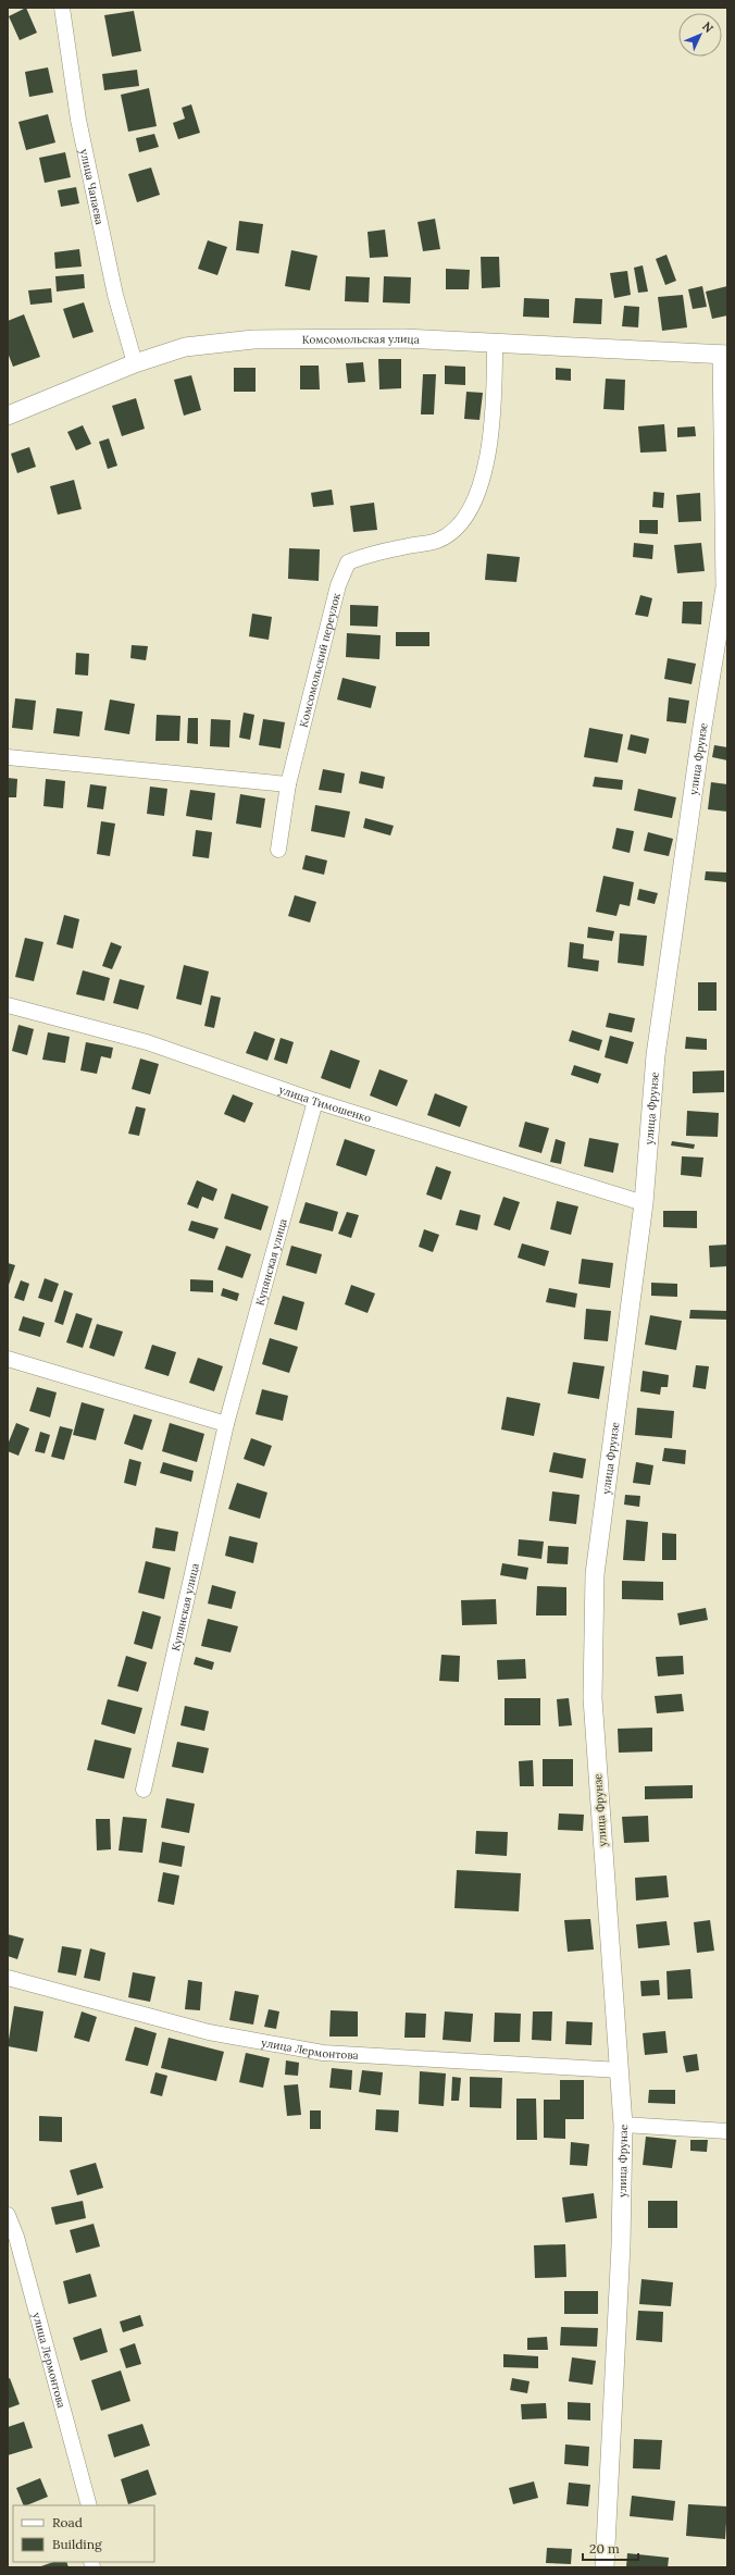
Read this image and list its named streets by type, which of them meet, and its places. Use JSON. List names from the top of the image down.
{
  "streets": {
    "street": [
      "улица Чапаева",
      "Комсомольская улица",
      "Комсомольский переулок",
      "улица Фрунзе",
      "улица Тимошенко",
      "Купянская улица",
      "улица Лермонтова"
    ]
  },
  "crossings": [
    ["улица Чапаева", "Комсомольская улица"],
    ["Комсомольская улица", "Комсомольский переулок"],
    ["Комсомольская улица", "улица Фрунзе"],
    ["улица Фрунзе", "улица Тимошенко"],
    ["улица Фрунзе", "улица Лермонтова"],
    ["улица Тимошенко", "Купянская улица"]
  ],
  "legend": ["Road", "Building"],
  "scale_bar": "20 m",
  "north": "top right"
}
